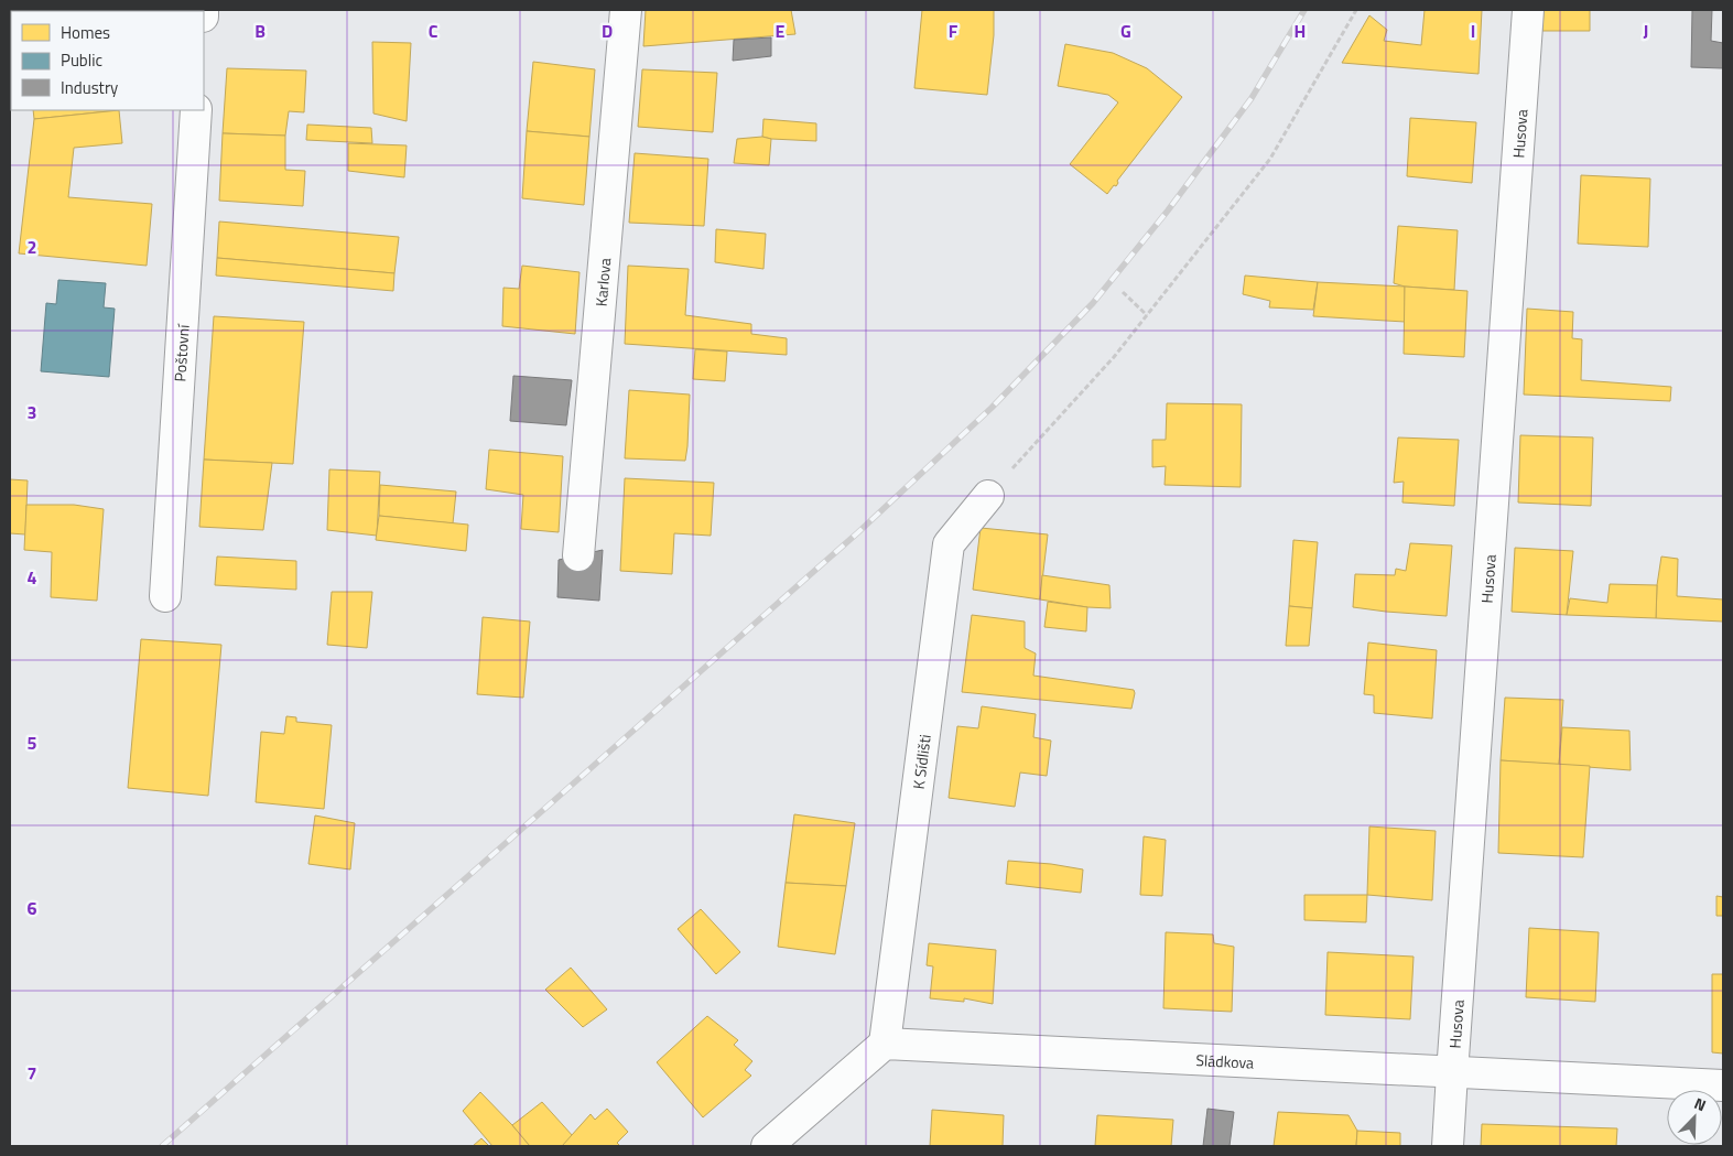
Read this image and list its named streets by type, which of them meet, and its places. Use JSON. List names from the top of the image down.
{
  "streets": {
    "street": [
      "Husova",
      "Karlova",
      "Poštovní",
      "K Sídlišti",
      "Sládkova"
    ]
  },
  "crossings": [
    ["Husova", "Sládkova"],
    ["K Sídlišti", "Sládkova"]
  ],
  "legend": ["Homes", "Public", "Industry"],
  "north": "top right",
  "grid": {
    "columns": [
      "B",
      "C",
      "D",
      "E",
      "F",
      "G",
      "H",
      "I",
      "J"
    ],
    "rows": [
      "2",
      "3",
      "4",
      "5",
      "6",
      "7"
    ]
  }
}
